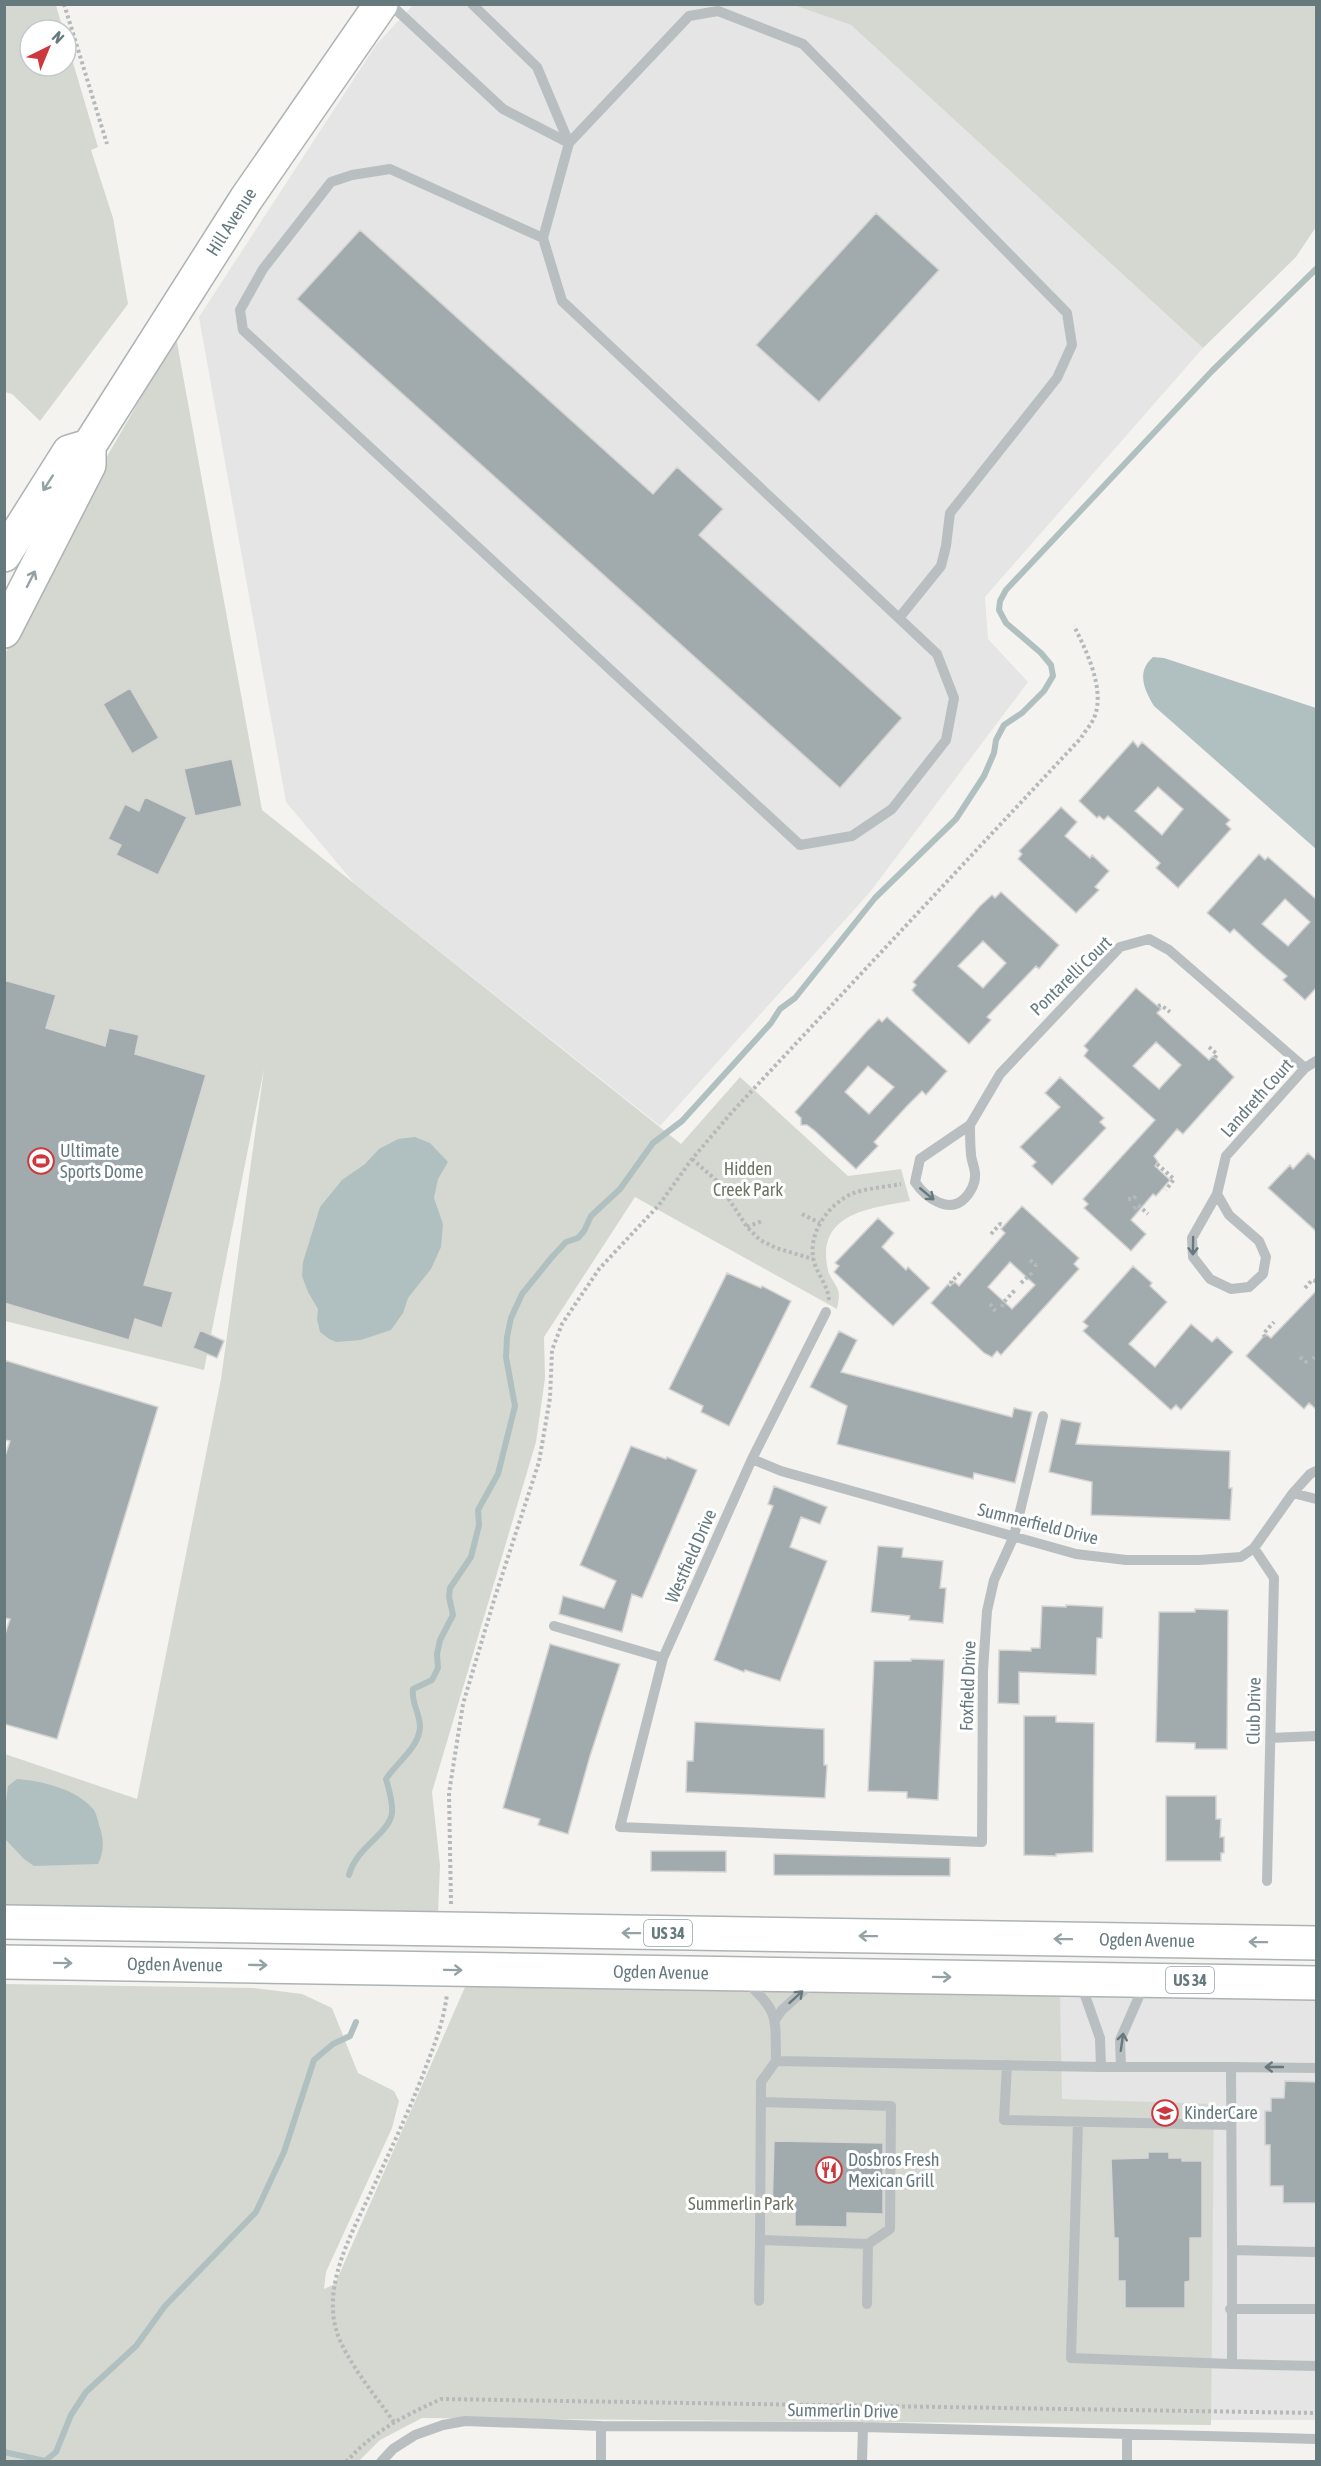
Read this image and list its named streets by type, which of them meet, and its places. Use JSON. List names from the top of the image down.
{
  "streets": {
    "main road": ["Hill Avenue", "US 34", "Ogden Avenue"],
    "street": [
      "Pontarelli Court",
      "Landreth Court",
      "Summerfield Drive",
      "Westfield Drive",
      "Foxfield Drive",
      "Club Drive",
      "Summerlin Drive"
    ]
  },
  "crossings": [
    ["Pontarelli Court", "Landreth Court"],
    ["Summerfield Drive", "Westfield Drive"],
    ["Summerfield Drive", "Foxfield Drive"],
    ["Summerfield Drive", "Club Drive"],
    ["Westfield Drive", "Foxfield Drive"]
  ],
  "parks": ["Hidden Creek Park", "Summerlin Park"],
  "places": {
    "sports": ["Ultimate Sports Dome"],
    "school or university": ["KinderCare"],
    "restaurant": ["Dosbros Fresh Mexican Grill"]
  },
  "north": "top right"
}
